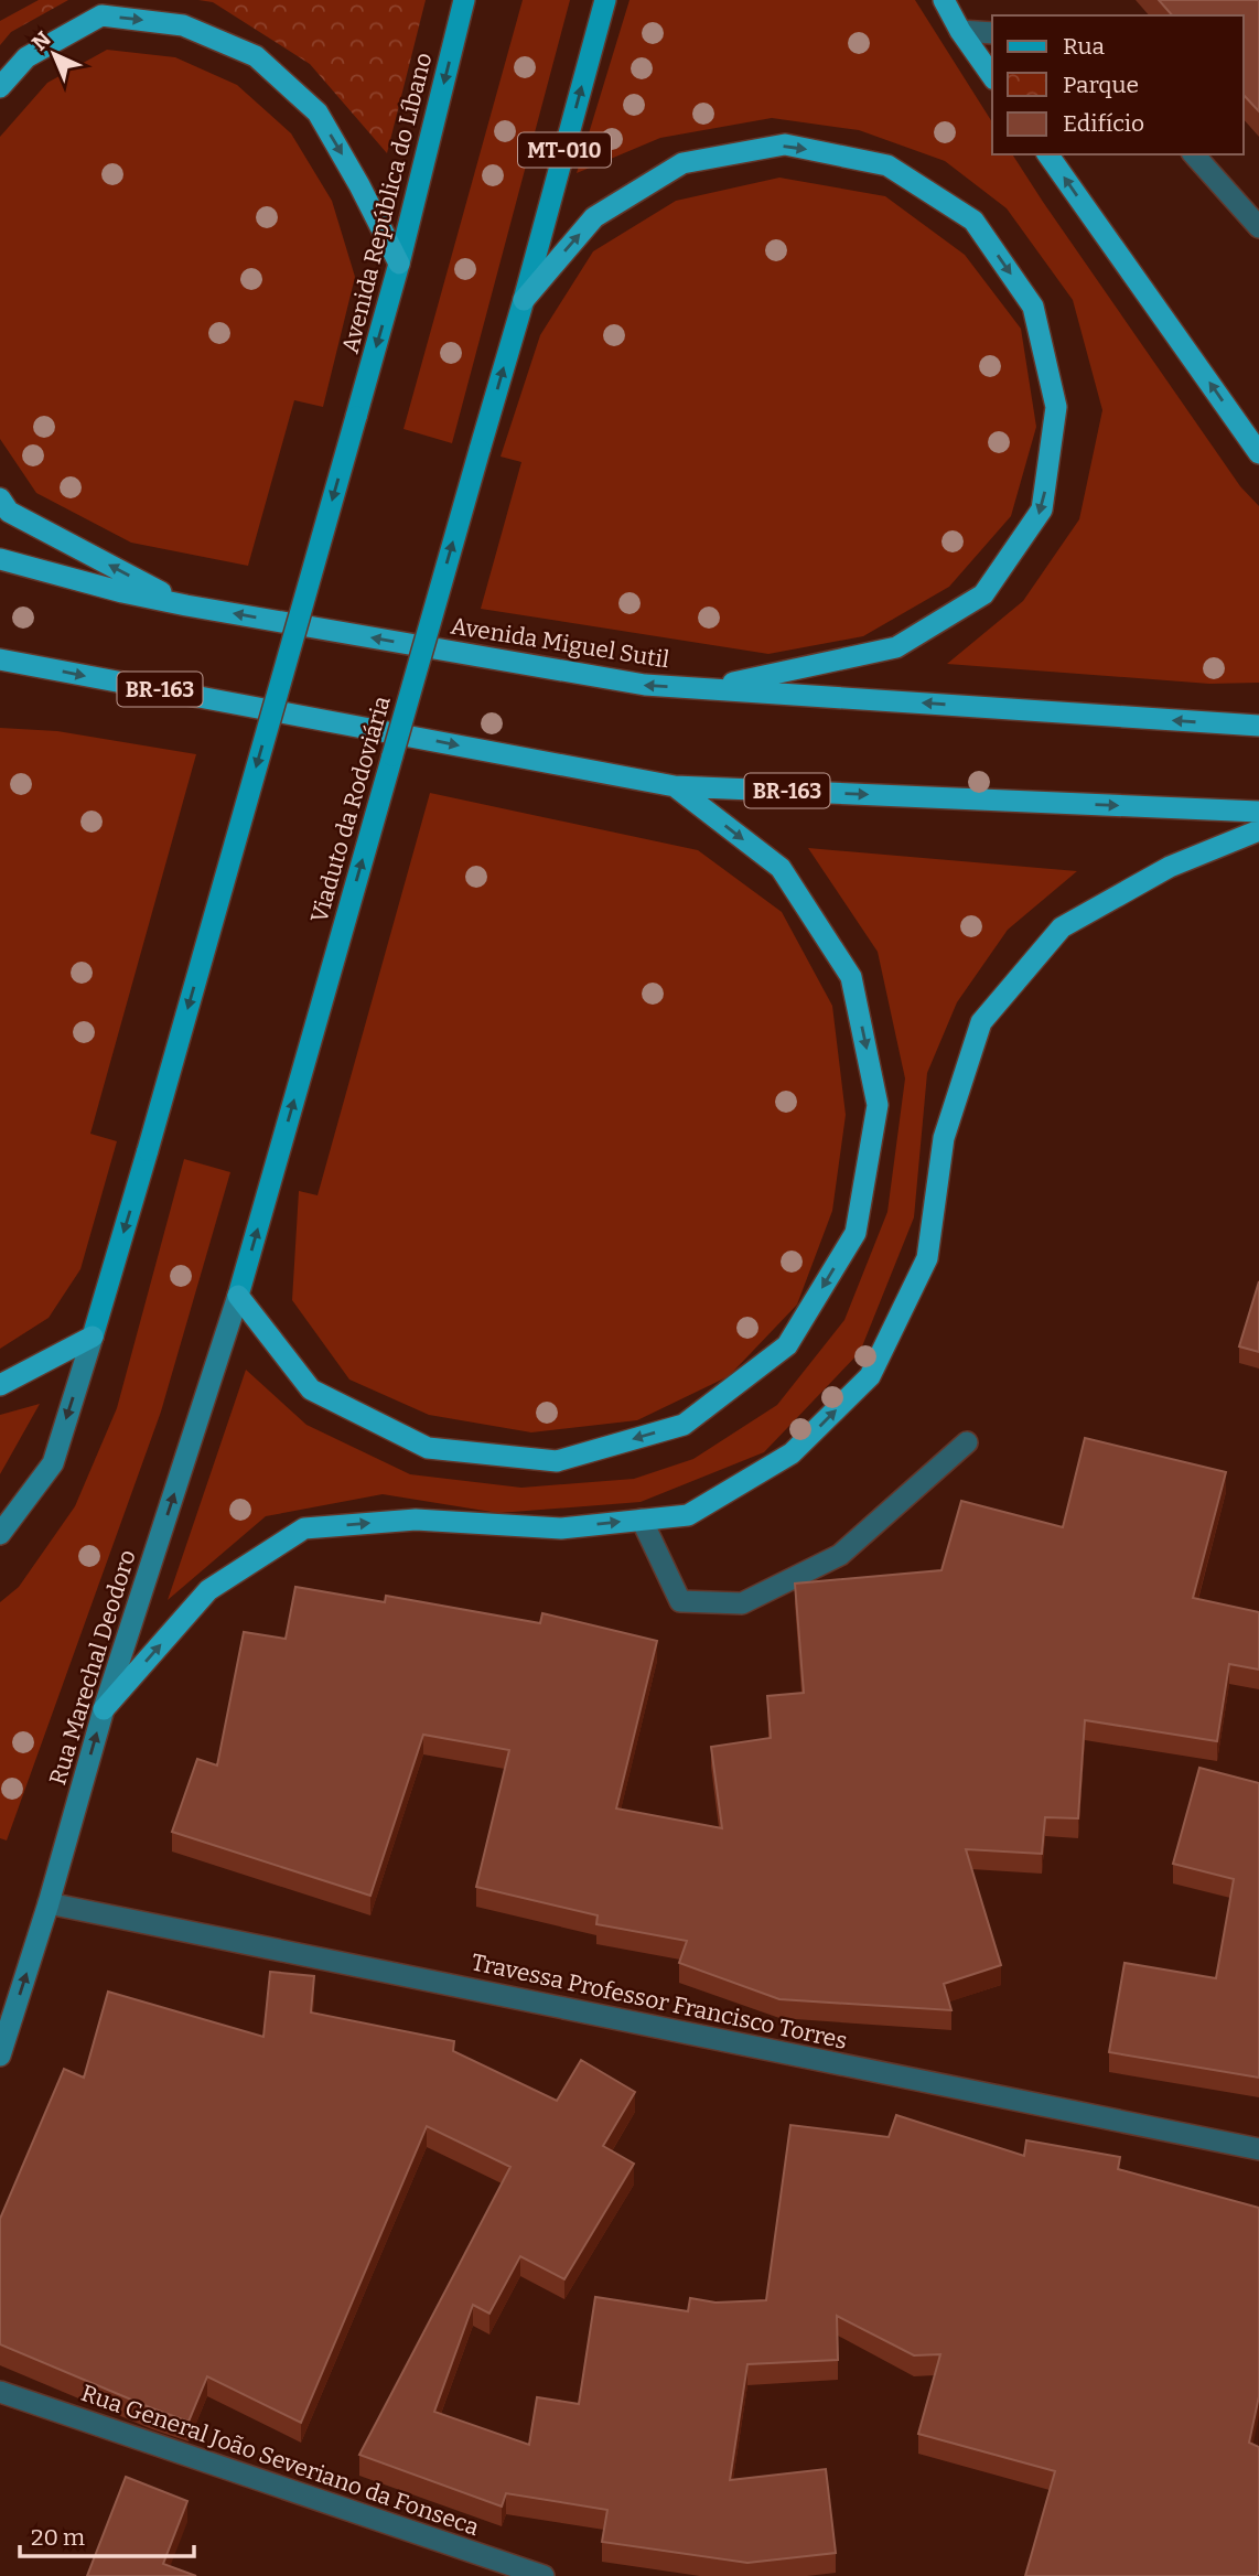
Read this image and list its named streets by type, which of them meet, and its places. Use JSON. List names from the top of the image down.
{
  "streets": {
    "highway": ["Avenida Miguel Sutil", "BR-163"],
    "main road": [
      "MT-010",
      "Avenida República do Líbano",
      "Viaduto da Rodoviária",
      "Rua Marechal Deodoro"
    ],
    "street": ["Travessa Professor Francisco Torres", "Rua General João Severiano da Fonseca"]
  },
  "crossings": [
    ["MT-010", "Viaduto da Rodoviária"],
    ["Viaduto da Rodoviária", "Rua Marechal Deodoro"],
    ["Rua Marechal Deodoro", "Travessa Professor Francisco Torres"]
  ],
  "one_way": ["Avenida República do Líbano", "Viaduto da Rodoviária", "Rua Marechal Deodoro"],
  "legend": ["Rua", "Parque", "Edifício"],
  "scale_bar": "20 m",
  "north": "top left"
}
